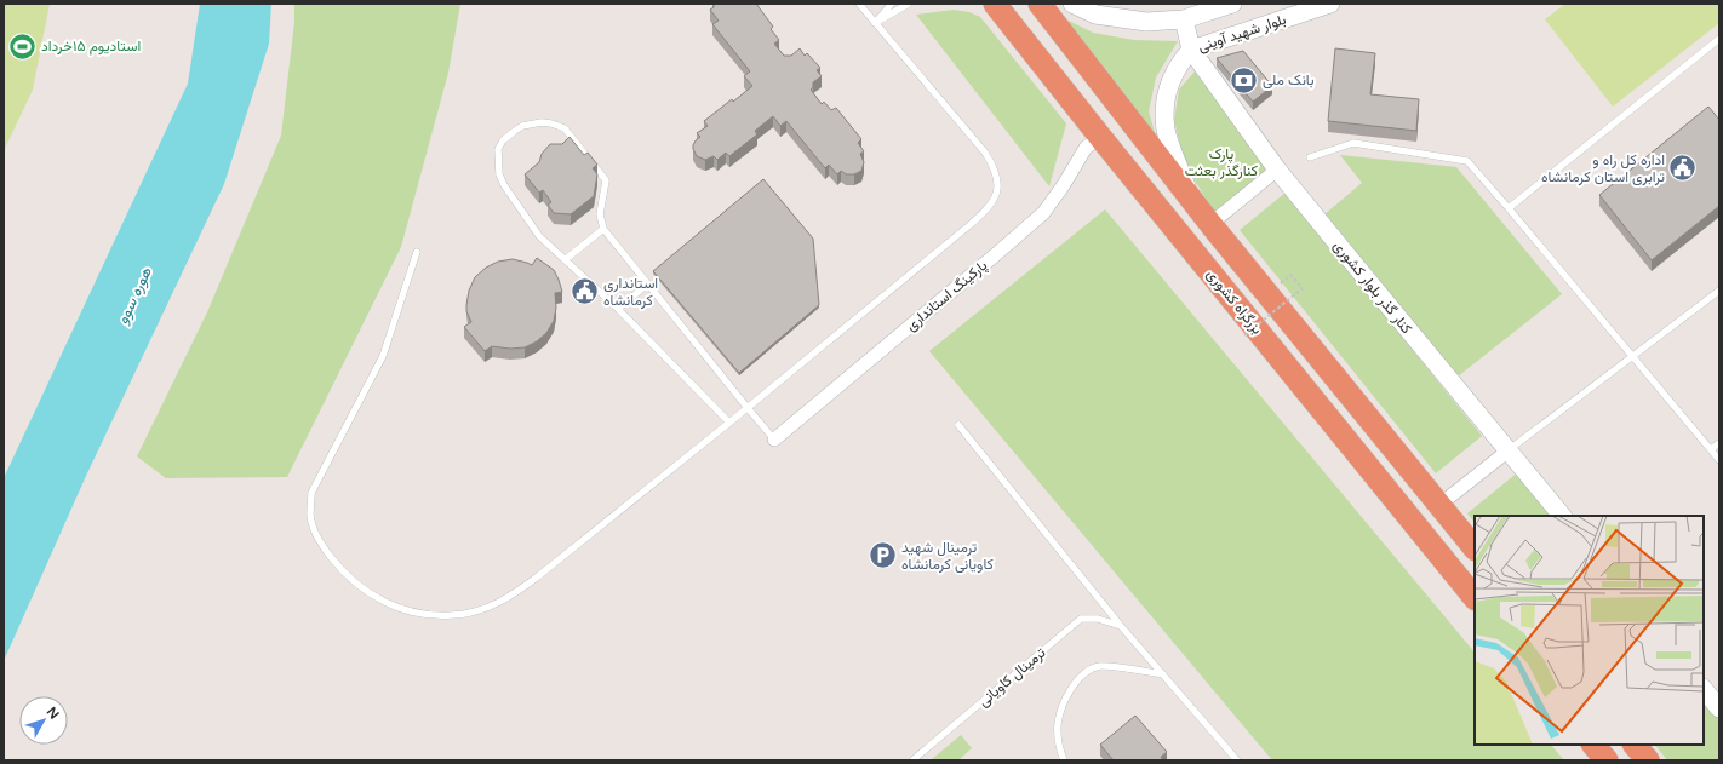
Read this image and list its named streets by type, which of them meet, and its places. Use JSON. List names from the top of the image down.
{
  "streets": {
    "highway": ["بزرگراه کشوری"],
    "street": ["بلوار شهید آوینی", "کنار گذر بلوار کشوری", "پارکینگ استانداری"],
    "lane": ["ترمینال کاویانی"]
  },
  "crossings": [
    ["بلوار شهید آوینی", "کنار گذر بلوار کشوری"],
    ["بلوار شهید آوینی", "بزرگراه کشوری"],
    ["پارکینگ استانداری", "بزرگراه کشوری"]
  ],
  "water": ["هوره سوو"],
  "parks": ["پارک کنارگذر بعثت"],
  "places": {
    "sports": ["استادیوم ۱۵خرداد"],
    "bank": ["بانک ملی"],
    "public building": ["اداره کل راه و ترابری استان کرمانشاه", "استانداری کرمانشاه"],
    "parking": ["ترمینال شهید کاویانی کرمانشاه"]
  },
  "north": "top right"
}
